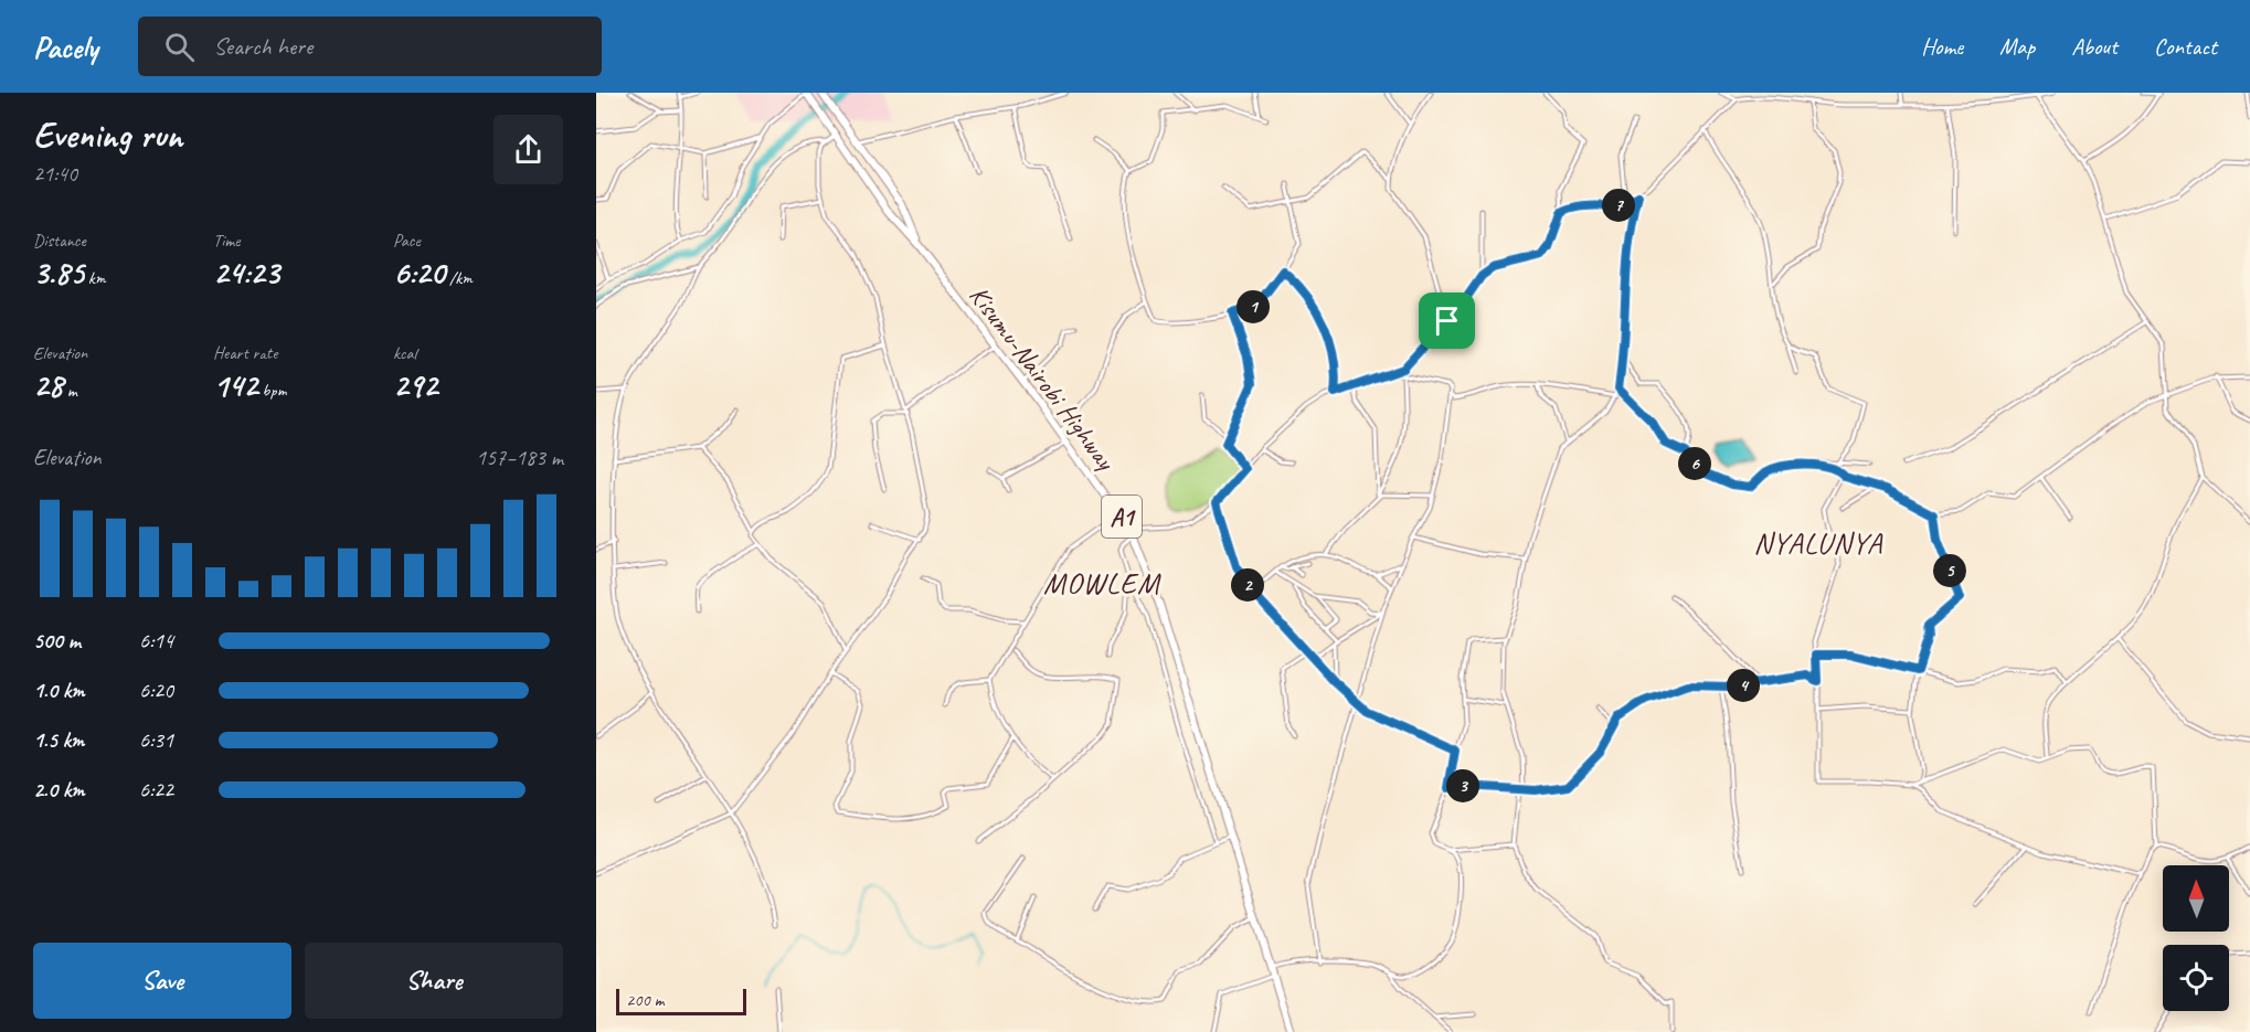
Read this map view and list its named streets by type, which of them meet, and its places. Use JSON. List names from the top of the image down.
{
  "streets": {
    "highway": ["Kisumu-Nairobi Highway", "A1"]
  },
  "crossings": [
    ["Kisumu-Nairobi Highway", "A1"]
  ],
  "districts": ["NYALUNYA", "MOWLEM"],
  "scale_bar": "200 m",
  "north": "top",
  "page": {
    "header": "Pacely",
    "search": "Search here",
    "nav": [
      "Home",
      "Map",
      "About",
      "Contact"
    ],
    "heading": ["Evening run", "21:40"],
    "pins": [
      "7",
      "1",
      "6",
      "5",
      "2",
      "4",
      "3"
    ],
    "stats": [
      ["Distance", "3.85 km"],
      ["Time", "24:23"],
      ["Pace", "6:20 /km"],
      ["Elevation", "28 m"],
      ["Heart rate", "142 bpm"],
      ["kcal", "292"]
    ],
    "chart": ["Elevation", "157–183 m"],
    "list": [
      {
        "name": "500 m",
        "note": "6:14"
      },
      {
        "name": "1.0 km",
        "note": "6:20"
      },
      {
        "name": "1.5 km",
        "note": "6:31"
      },
      {
        "name": "2.0 km",
        "note": "6:22"
      }
    ],
    "buttons": ["Save", "Share"],
    "scale": "200 m"
  }
}
